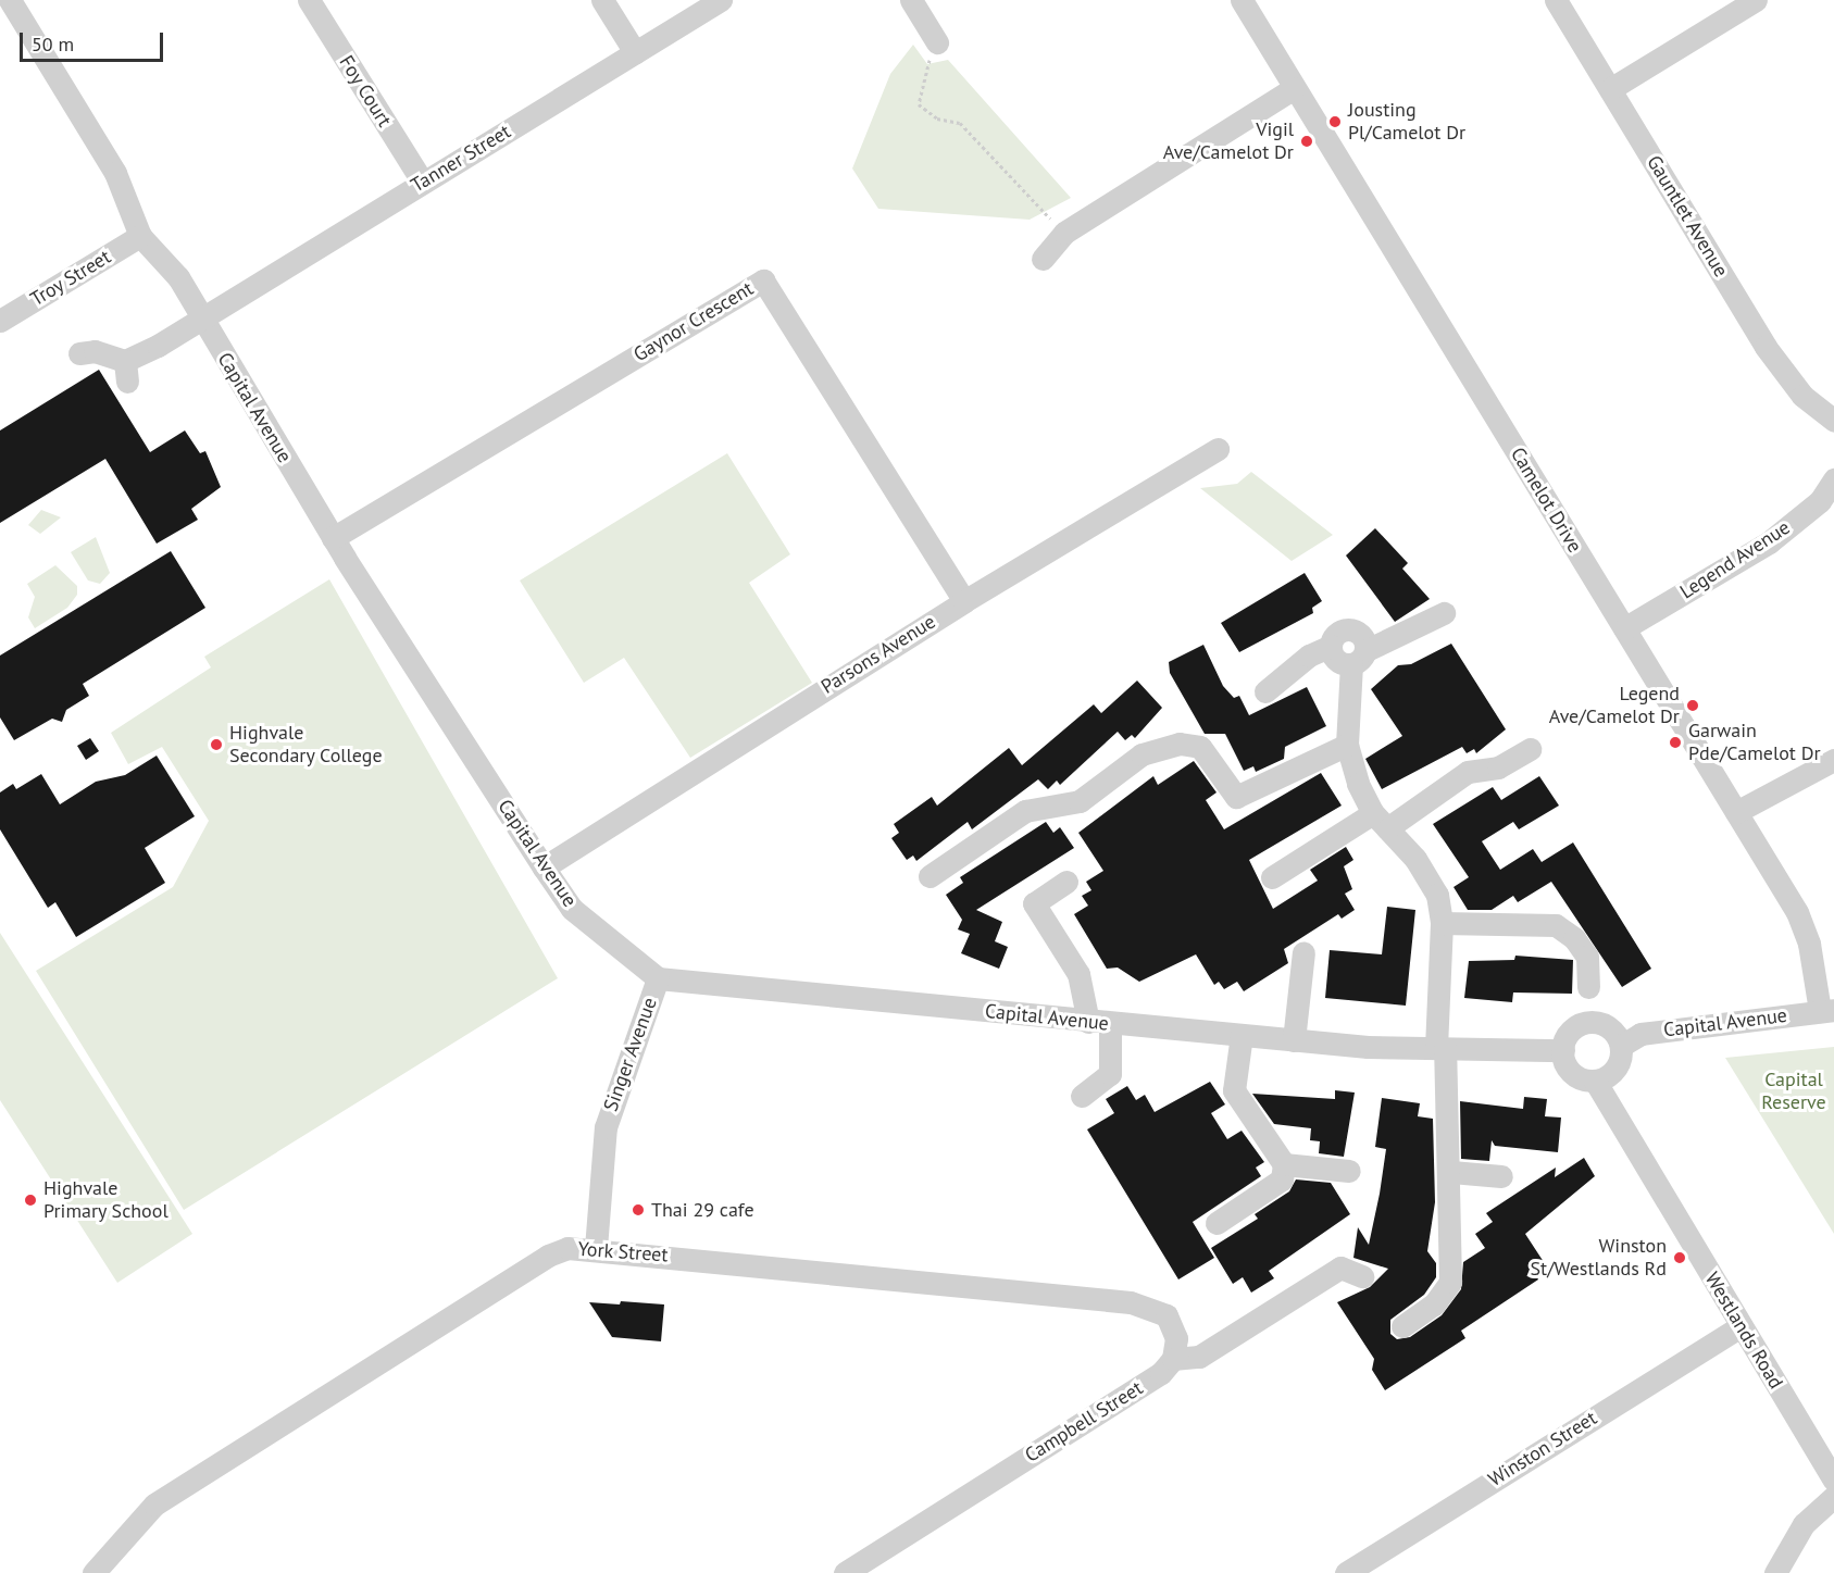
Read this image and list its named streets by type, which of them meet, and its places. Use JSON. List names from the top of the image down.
{
  "streets": {
    "street": [
      "Foy Court",
      "Tanner Street",
      "Gauntlet Avenue",
      "Troy Street",
      "Gaynor Crescent",
      "Capital Avenue",
      "Camelot Drive",
      "Legend Avenue",
      "Parsons Avenue",
      "Singer Avenue",
      "York Street",
      "Westlands Road",
      "Campbell Street",
      "Winston Street"
    ]
  },
  "crossings": [
    ["Foy Court", "Tanner Street"],
    ["Tanner Street", "Capital Avenue"],
    ["Troy Street", "Capital Avenue"],
    ["Gaynor Crescent", "Capital Avenue"],
    ["Gaynor Crescent", "Parsons Avenue"],
    ["Capital Avenue", "Camelot Drive"],
    ["Capital Avenue", "Parsons Avenue"],
    ["Capital Avenue", "Singer Avenue"],
    ["Capital Avenue", "Westlands Road"],
    ["Camelot Drive", "Legend Avenue"],
    ["Singer Avenue", "York Street"],
    ["York Street", "Campbell Street"],
    ["Westlands Road", "Winston Street"]
  ],
  "parks": ["Capital Reserve"],
  "places": [
    "Jousting Pl/Camelot Dr",
    "Vigil Ave/Camelot Dr",
    "Legend Ave/Camelot Dr",
    "Garwain Pde/Camelot Dr",
    "Highvale Secondary College",
    "Highvale Primary School",
    "Thai 29 cafe",
    "Winston St/Westlands Rd"
  ],
  "scale_bar": "50 m"
}
